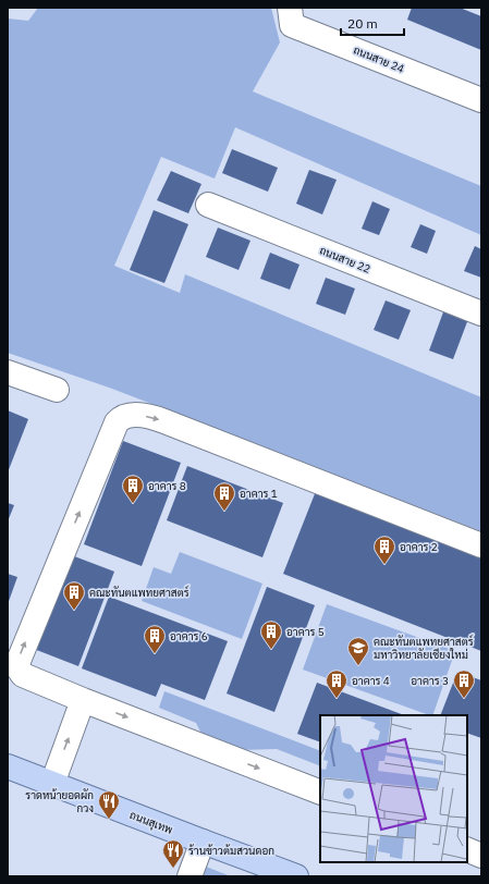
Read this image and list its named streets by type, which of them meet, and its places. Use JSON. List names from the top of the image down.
{
  "streets": {
    "main road": ["ถนนสุเทพ"],
    "street": ["ถนนสาย 24", "ถนนสาย 22"]
  },
  "places": {
    "building": [
      "อาคาร 8",
      "อาคาร 1",
      "อาคาร 2",
      "คณะทันตแพทยศาสตร์",
      "อาคาร 5",
      "อาคาร 6",
      "อาคาร 4",
      "อาคาร 3"
    ],
    "school or university": ["คณะทันตแพทยศาสตร์ มหาวิทยาลัยเชียงใหม่"],
    "restaurant": ["ราดหน้ายอดผัก กวง", "ร้านข้าวต้มสวนดอก"]
  },
  "scale_bar": "20 m"
}
